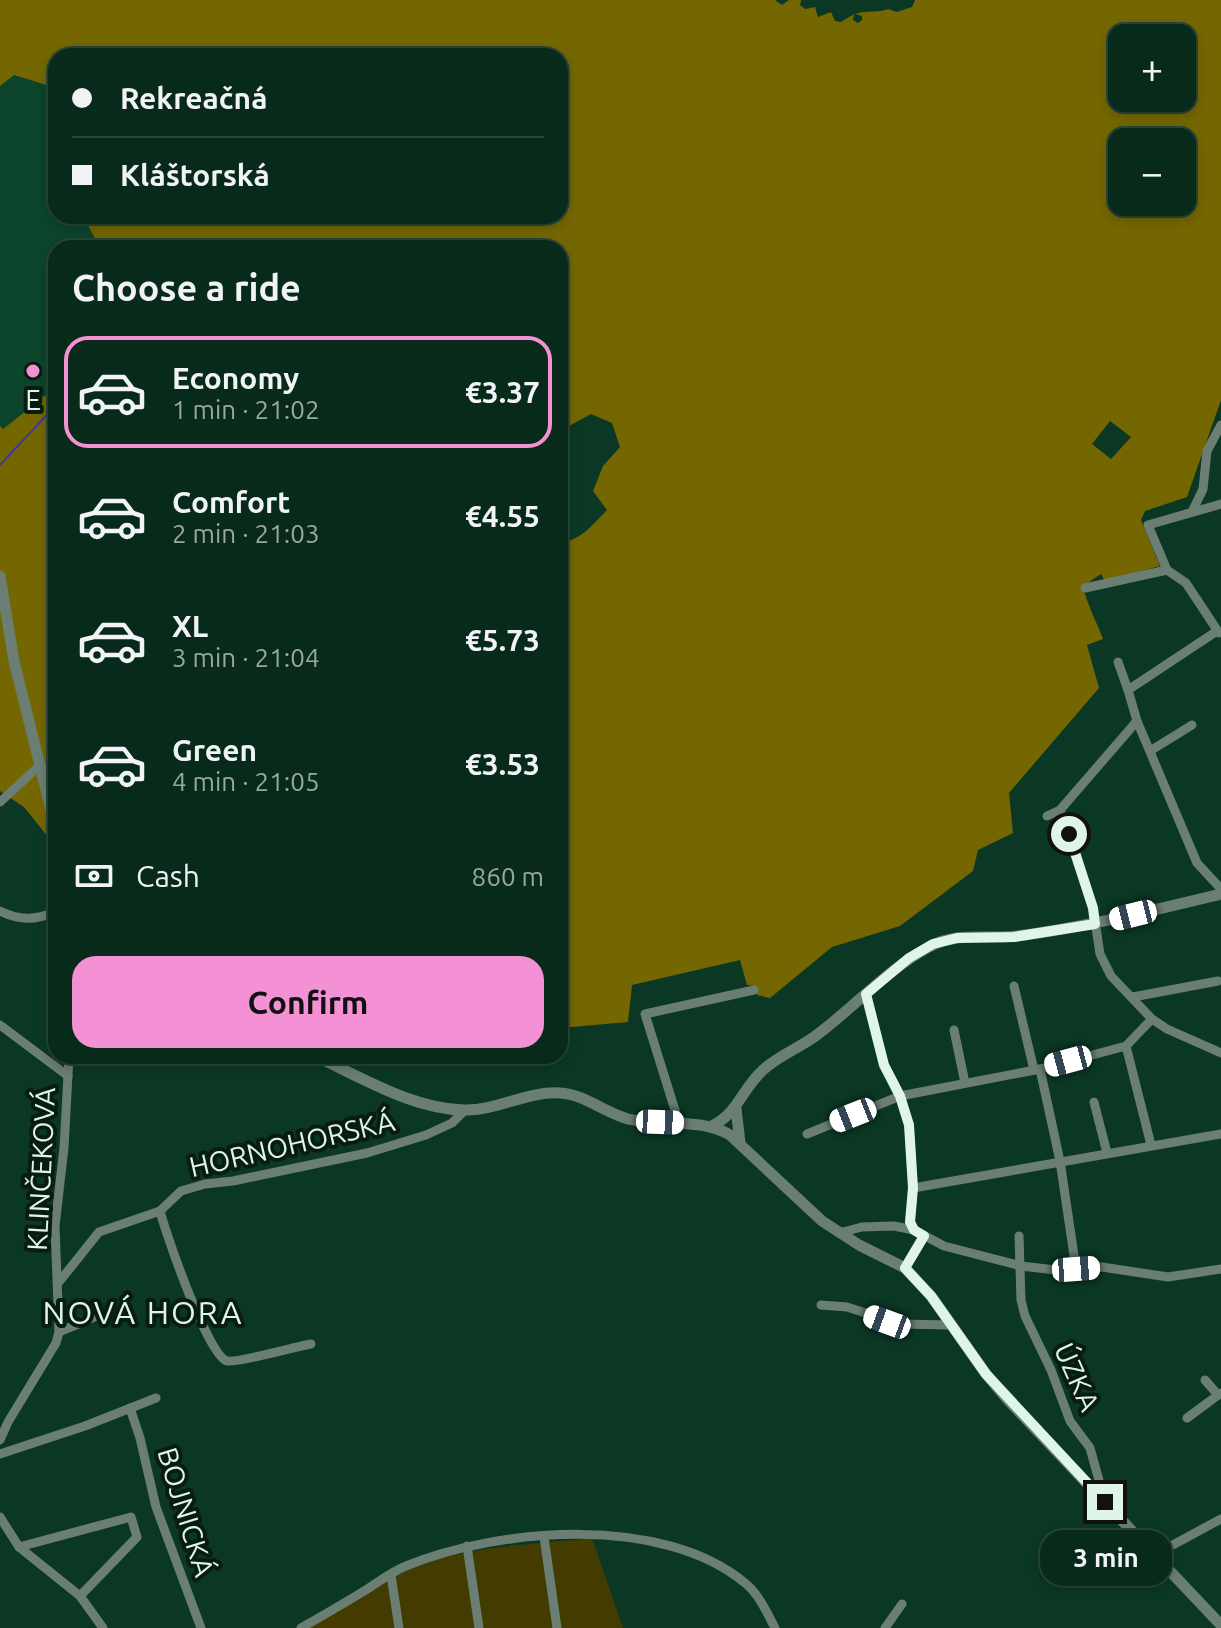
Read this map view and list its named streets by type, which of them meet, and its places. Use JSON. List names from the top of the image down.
{
  "streets": {
    "street": [
      "HORNOHORSKÁ",
      "KLINČEKOVÁ",
      "ÚZKA",
      "BOJNICKÁ"
    ]
  },
  "crossings": [
    ["HORNOHORSKÁ", "KLINČEKOVÁ"]
  ],
  "districts": ["NOVÁ HORA"],
  "places": ["E"],
  "page": {
    "map_buttons": ["+", "−"],
    "banner": ["Rekreačná", "Kláštorská"],
    "heading": "Choose a ride",
    "list": [
      {
        "name": "Economy",
        "note": "1 min · 21:02",
        "value": "€3.37"
      },
      {
        "name": "Comfort",
        "note": "2 min · 21:03",
        "value": "€4.55"
      },
      {
        "name": "XL",
        "note": "3 min · 21:04",
        "value": "€5.73"
      },
      {
        "name": "Green",
        "note": "4 min · 21:05",
        "value": "€3.53"
      }
    ],
    "pay": ["Cash", "860 m"],
    "buttons": "Confirm",
    "bubble": "3 min"
  }
}
